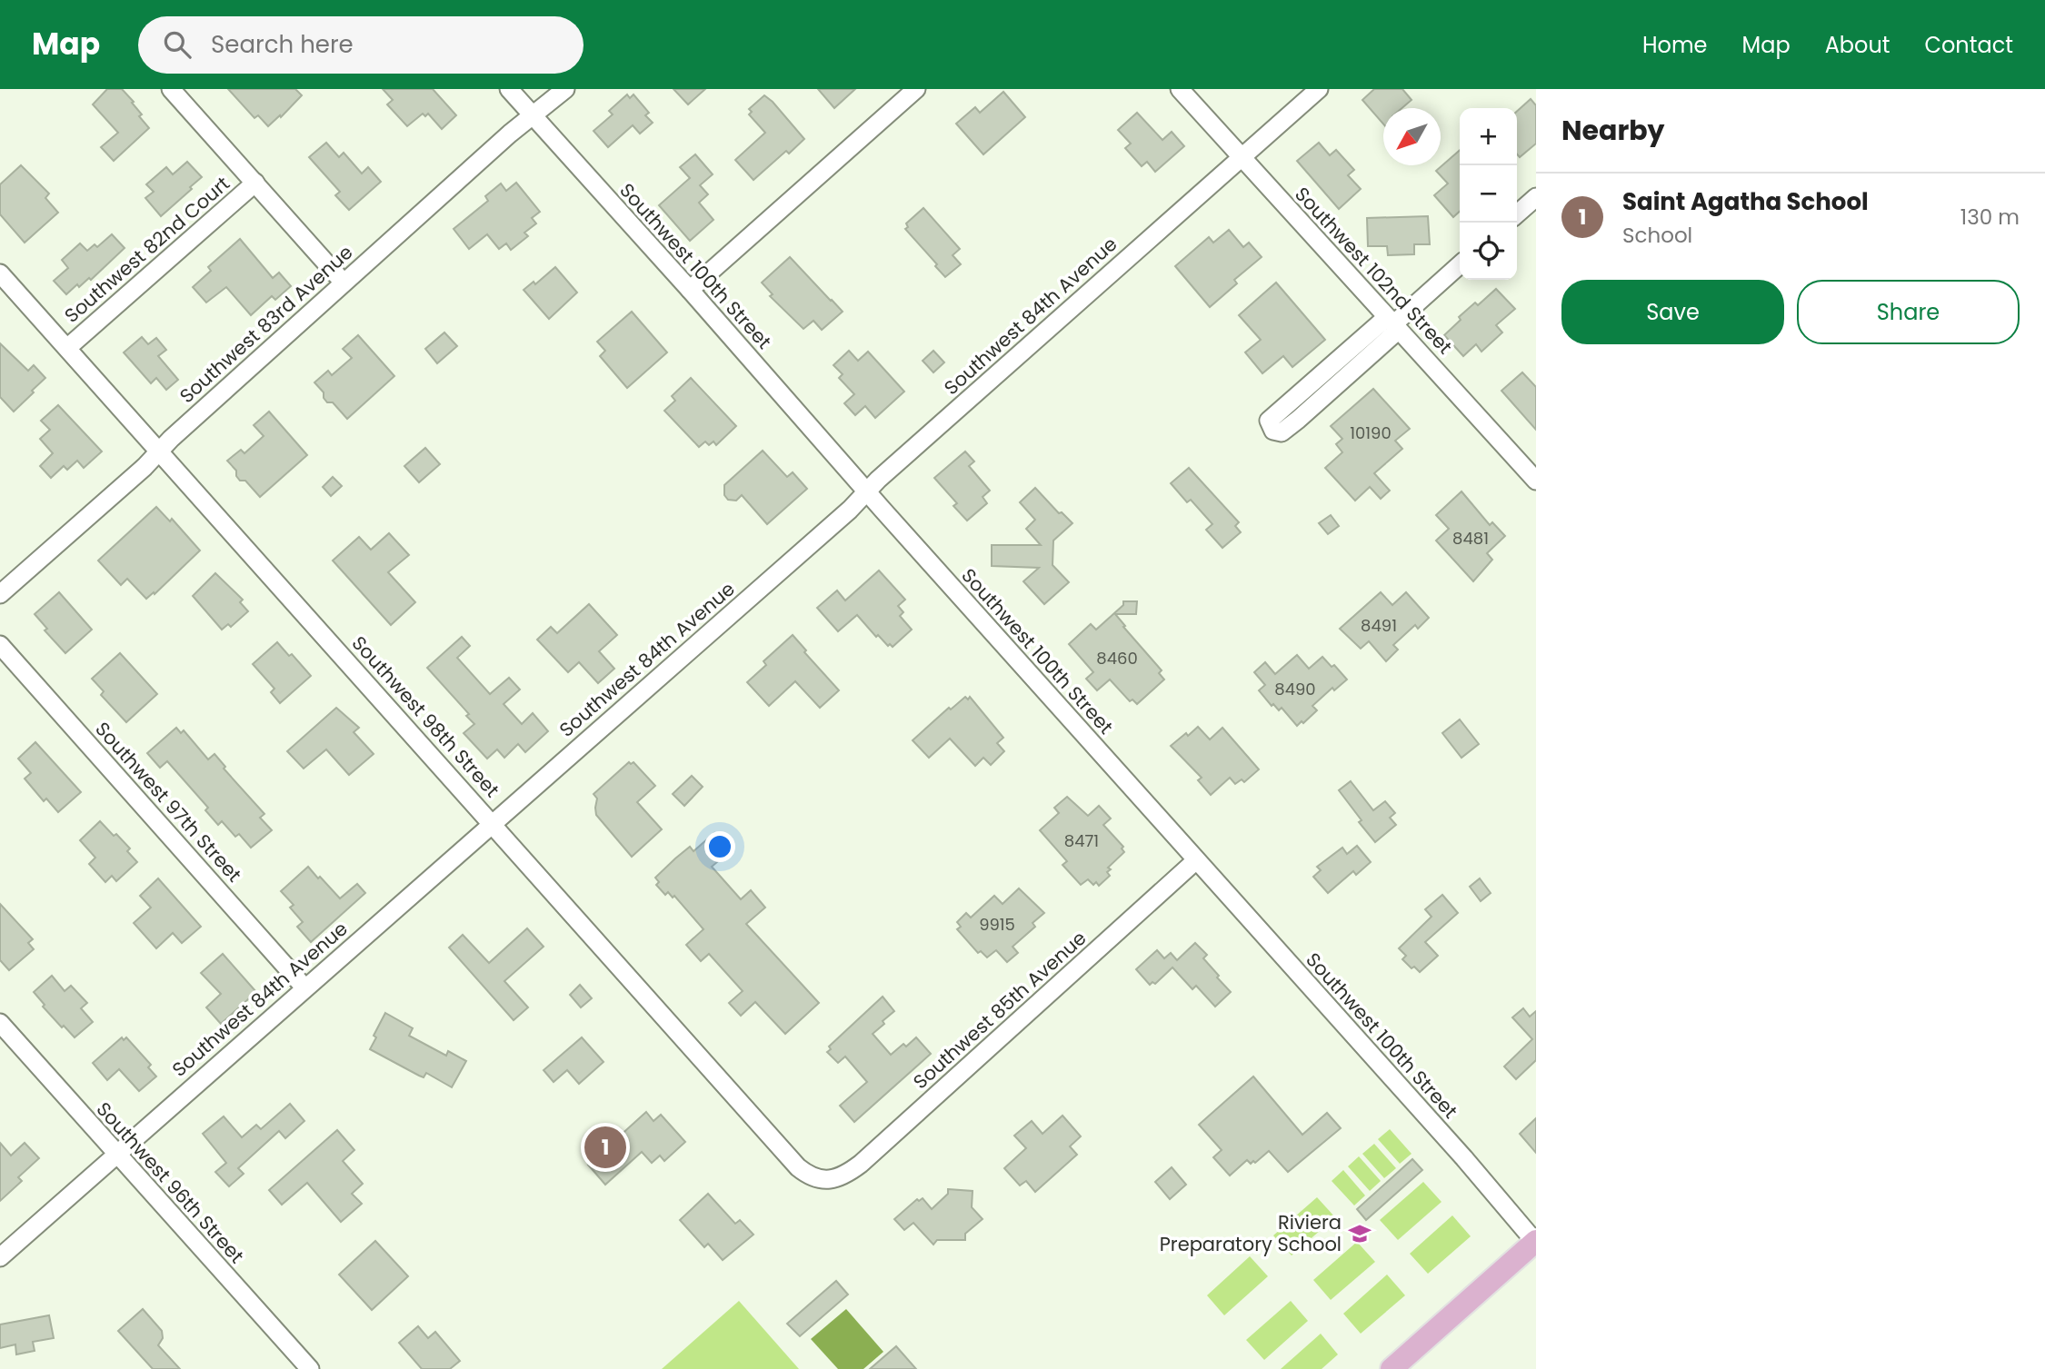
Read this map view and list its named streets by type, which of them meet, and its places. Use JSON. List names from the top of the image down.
{
  "streets": {
    "street": [
      "Southwest 82nd Court",
      "Southwest 100th Street",
      "Southwest 102nd Street",
      "Southwest 84th Avenue",
      "Southwest 83rd Avenue",
      "Southwest 98th Street",
      "Southwest 97th Street",
      "Southwest 85th Avenue",
      "Southwest 96th Street"
    ]
  },
  "crossings": [
    ["Southwest 82nd Court", "Southwest 98th Street"],
    ["Southwest 100th Street", "Southwest 84th Avenue"],
    ["Southwest 100th Street", "Southwest 83rd Avenue"],
    ["Southwest 100th Street", "Southwest 85th Avenue"],
    ["Southwest 102nd Street", "Southwest 84th Avenue"],
    ["Southwest 84th Avenue", "Southwest 98th Street"],
    ["Southwest 84th Avenue", "Southwest 97th Street"],
    ["Southwest 84th Avenue", "Southwest 96th Street"],
    ["Southwest 83rd Avenue", "Southwest 98th Street"],
    ["Southwest 98th Street", "Southwest 85th Avenue"]
  ],
  "places": {
    "school or university": ["Riviera Preparatory School"]
  },
  "house_numbers": [
    "10190",
    "8481",
    "8491",
    "8460",
    "8490",
    "8471",
    "9915"
  ],
  "north": "bottom left",
  "page": {
    "header": "Map",
    "search": "Search here",
    "nav": [
      "Home",
      "Map",
      "About",
      "Contact"
    ],
    "heading": "Nearby",
    "map_buttons": ["+", "−"],
    "list": [
      {
        "mark": "1",
        "name": "Saint Agatha School",
        "note": "School",
        "value": "130 m"
      }
    ],
    "buttons": ["Save", "Share"],
    "pins": "1"
  }
}
